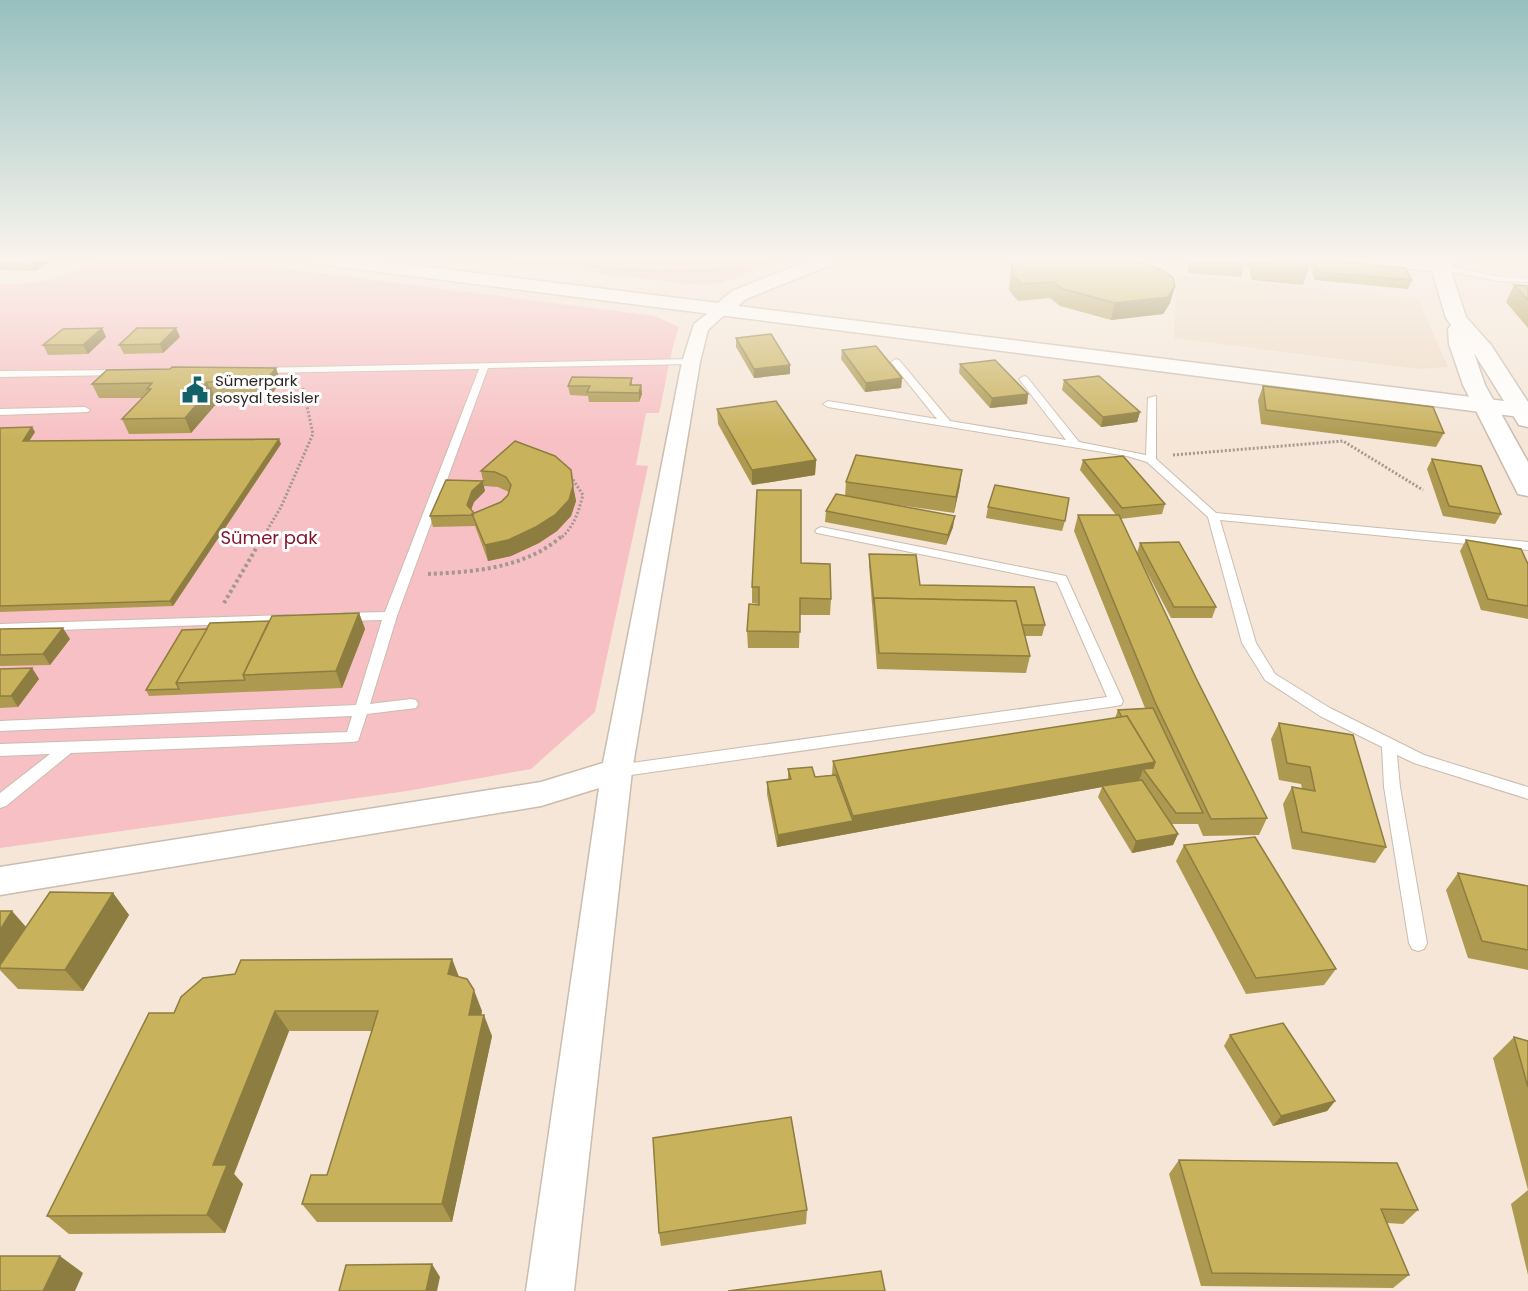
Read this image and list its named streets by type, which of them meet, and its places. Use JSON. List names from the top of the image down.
{
  "parks": ["Sümer pak"],
  "places": {
    "public building": ["Sümerpark sosyal tesisler"]
  }
}
